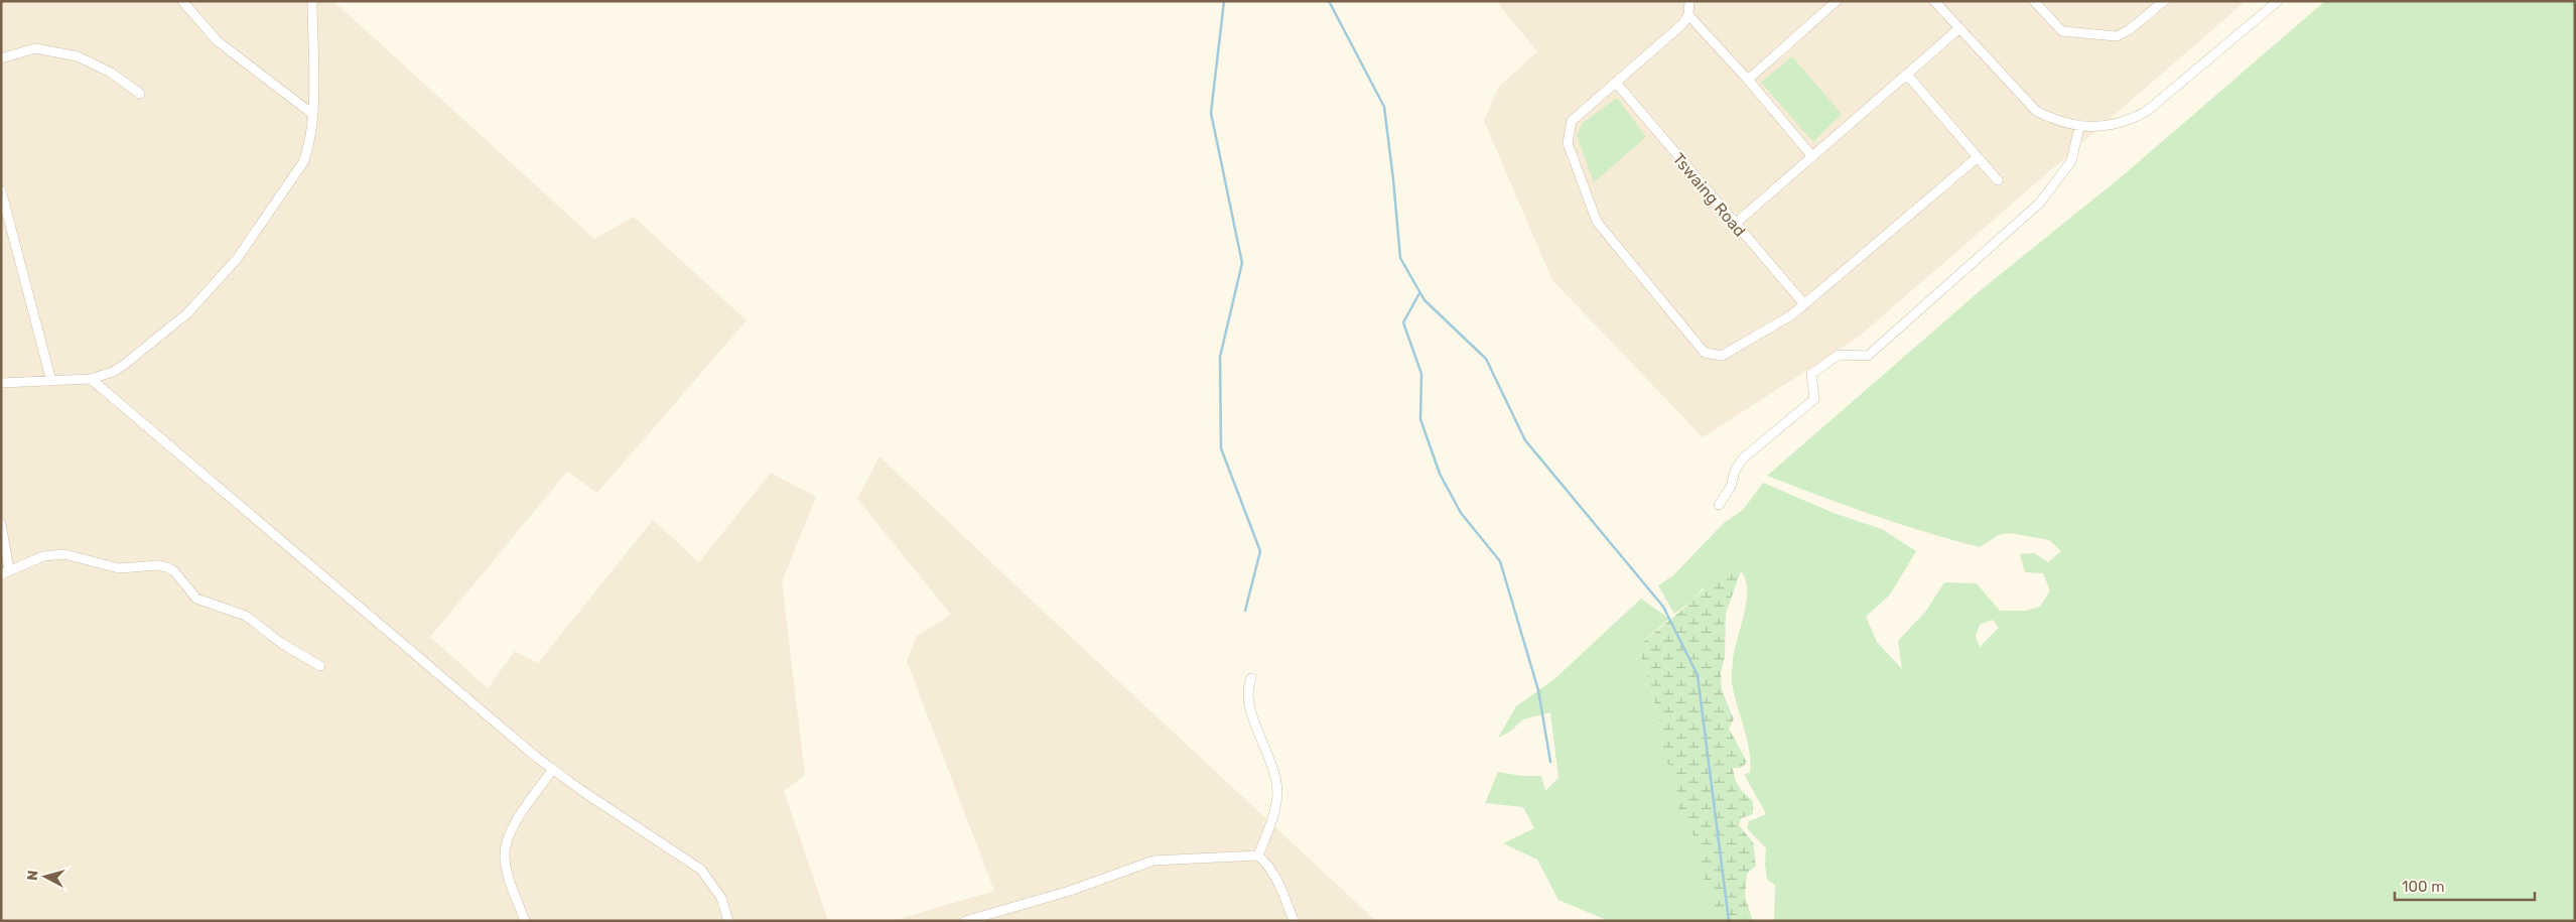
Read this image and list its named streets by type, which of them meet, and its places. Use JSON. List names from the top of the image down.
{
  "streets": {
    "street": ["Tswaing Road"]
  },
  "scale_bar": "100 m",
  "north": "left"
}
